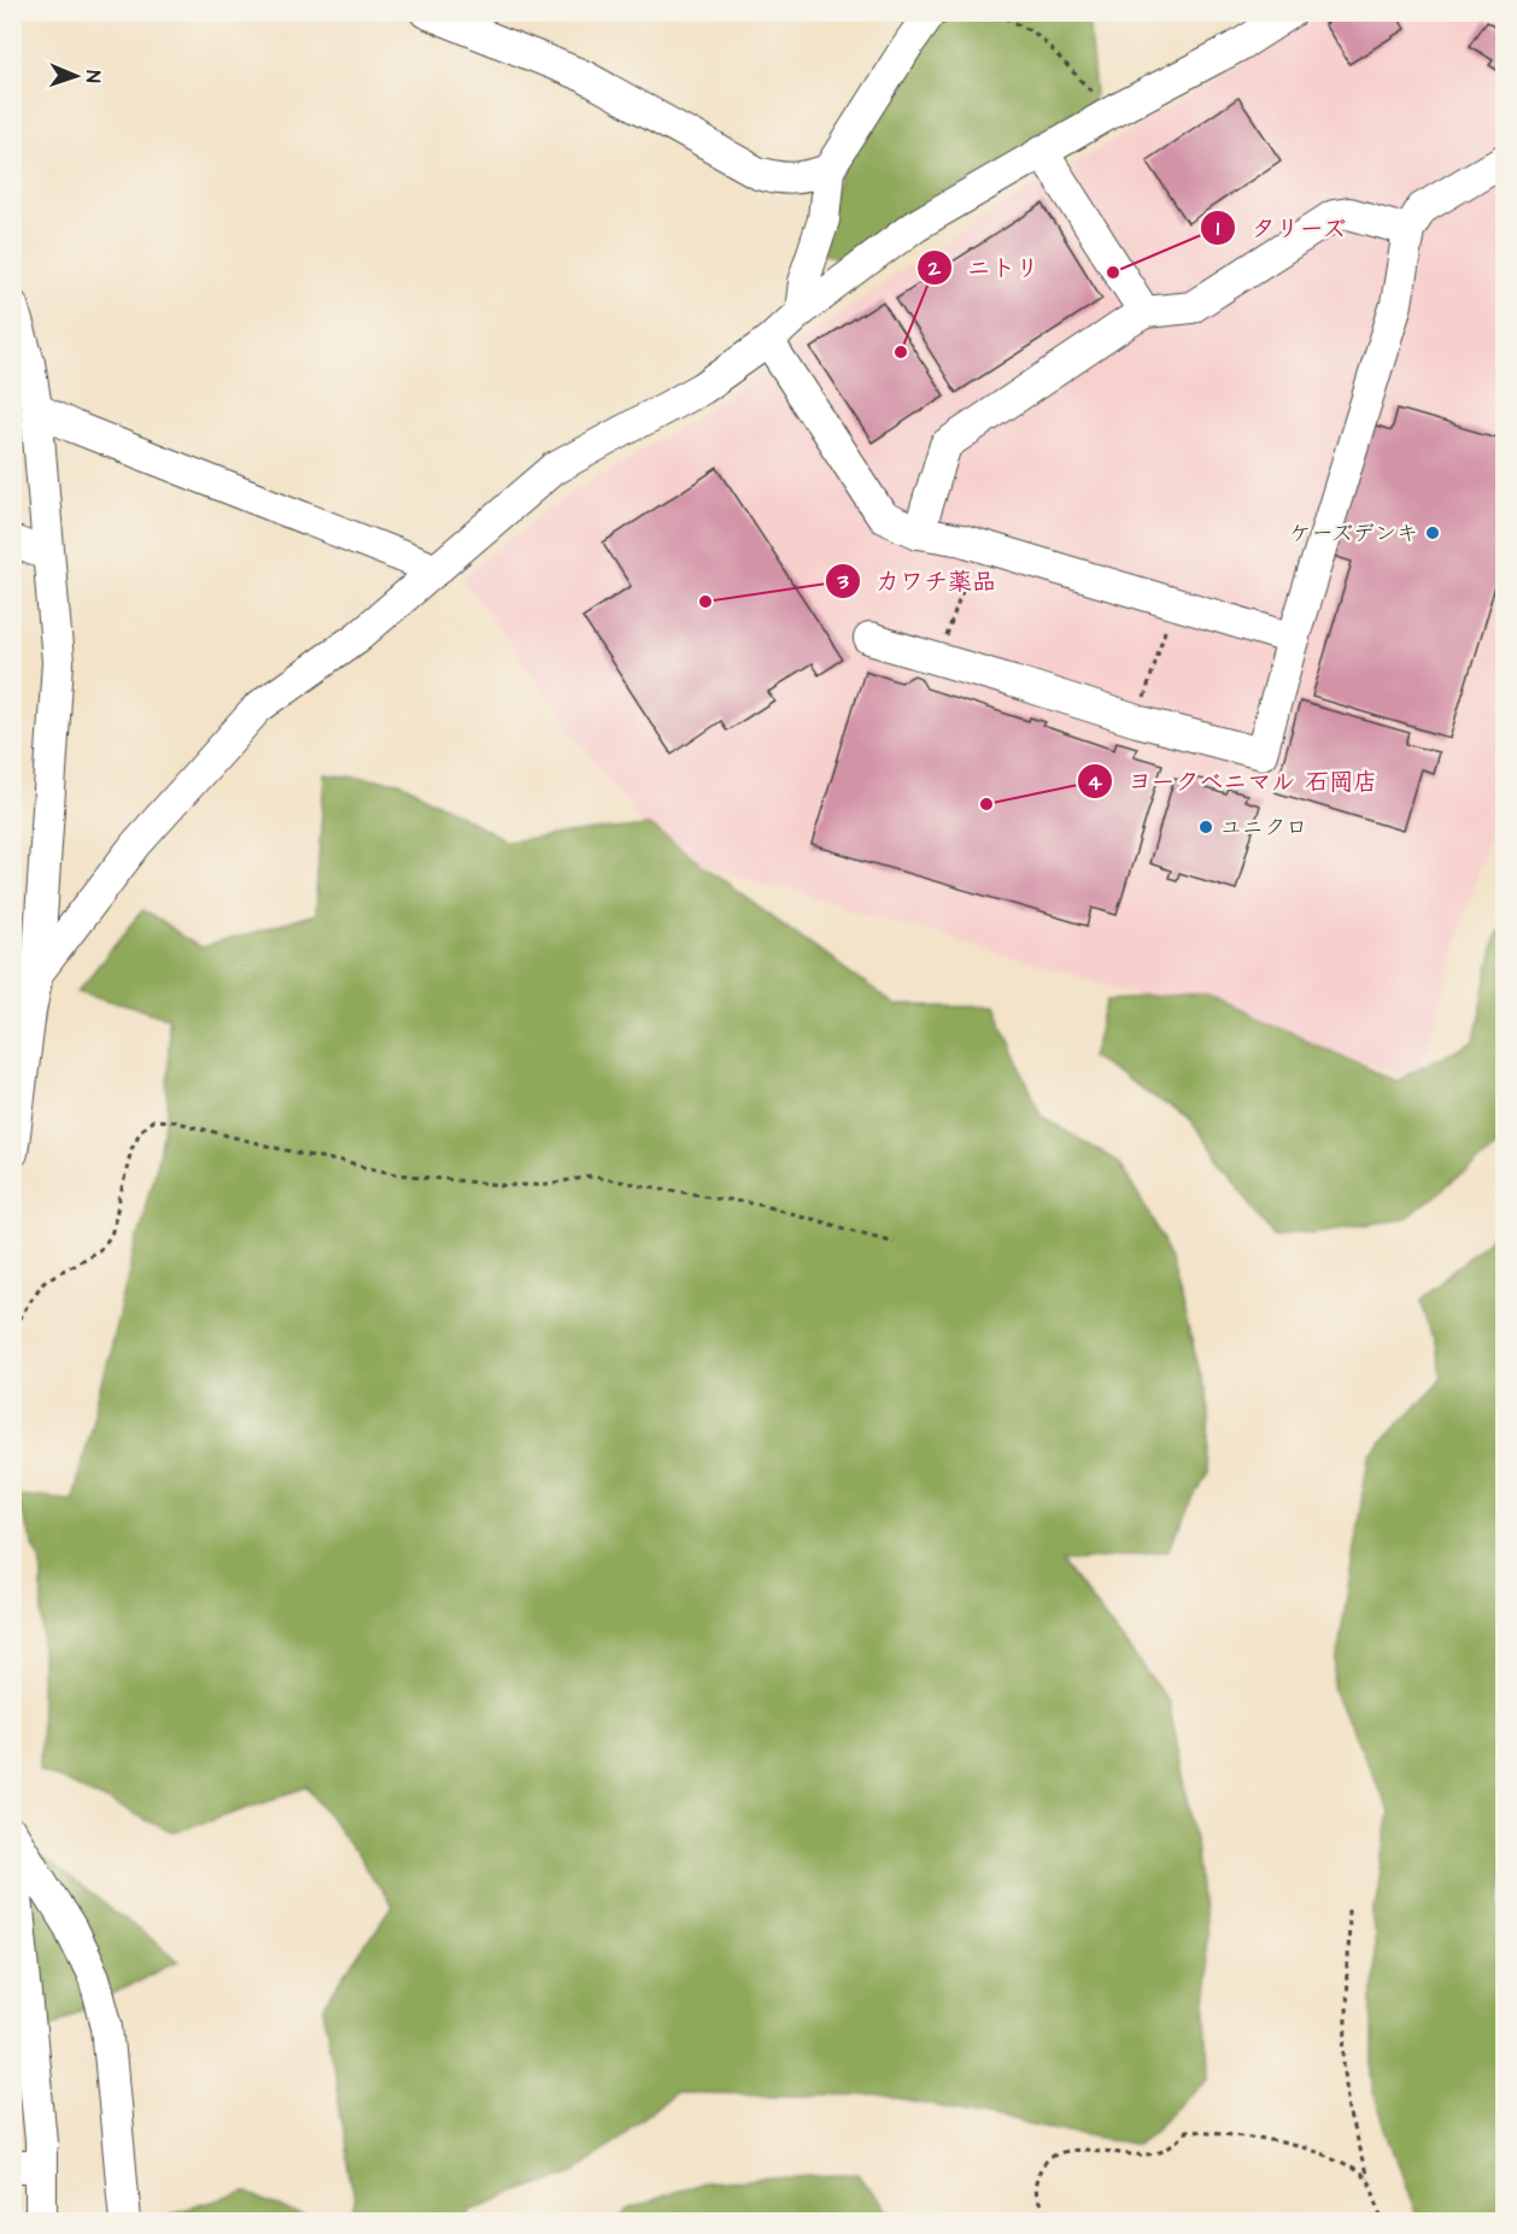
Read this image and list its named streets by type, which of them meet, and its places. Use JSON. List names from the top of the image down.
{
  "places": [
    "タリーズ",
    "ニトリ",
    "ケーズデンキ",
    "カワチ薬品",
    "ヨークベニマル 石岡店",
    "ユニクロ"
  ],
  "north": "right"
}
